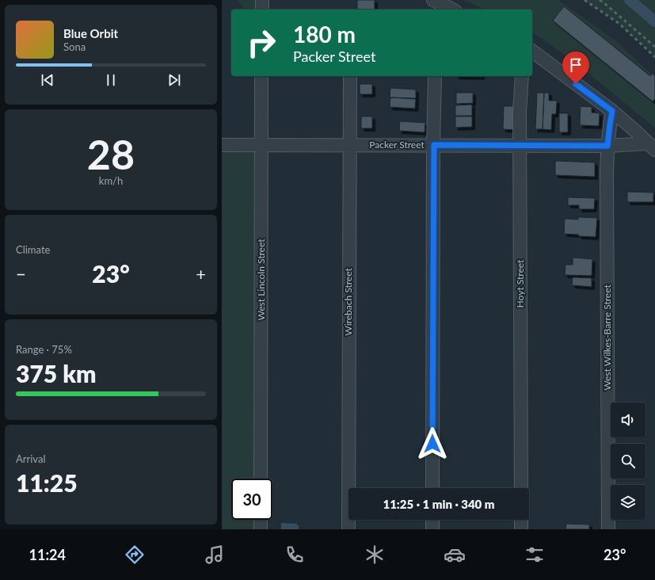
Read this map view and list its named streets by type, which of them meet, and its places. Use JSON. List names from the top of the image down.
{
  "streets": {
    "street": [
      "Packer Street",
      "West Lincoln Street",
      "Hoyt Street",
      "Wirebach Street",
      "West Wilkes-Barre Street"
    ]
  },
  "crossings": [
    ["Packer Street", "West Lincoln Street"],
    ["Packer Street", "Hoyt Street"],
    ["Packer Street", "Wirebach Street"],
    ["Packer Street", "West Wilkes-Barre Street"]
  ],
  "page": {
    "turn": ["180 m", "Packer Street"],
    "song": ["Blue Orbit", "Sona"],
    "tile": [
      ["28", "km/h"],
      "Climate",
      ["Range · 75%", "375 km"],
      ["Arrival", "11:25"]
    ],
    "heat": ["−", "23°", "+"],
    "limit": "30",
    "trip": "11:25 · 1 min · 340 m",
    "tabs": ["11:24", "23°"]
  }
}
